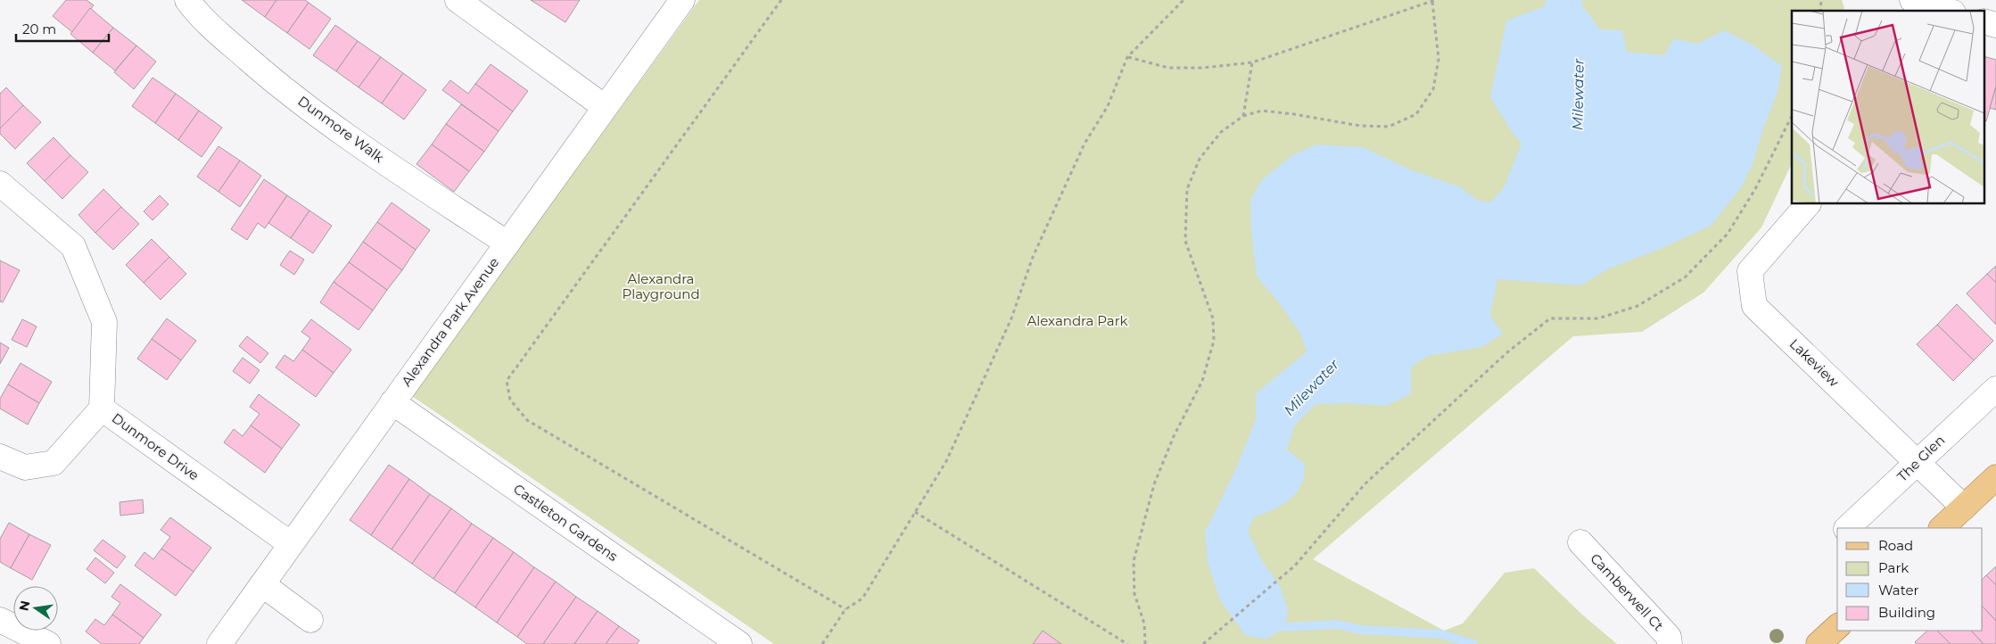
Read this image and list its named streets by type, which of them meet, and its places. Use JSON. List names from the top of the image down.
{
  "streets": {
    "street": [
      "Dunmore Walk",
      "Alexandra Park Avenue",
      "Lakeview",
      "Dunmore Drive",
      "The Glen",
      "Castleton Gardens",
      "Camberwell Ct"
    ]
  },
  "crossings": [
    ["Dunmore Walk", "Alexandra Park Avenue"],
    ["Alexandra Park Avenue", "Dunmore Drive"],
    ["Alexandra Park Avenue", "Castleton Gardens"],
    ["Lakeview", "The Glen"]
  ],
  "water": ["Milewater"],
  "parks": ["Alexandra Playground", "Alexandra Park"],
  "legend": [
    "Road",
    "Park",
    "Water",
    "Building"
  ],
  "scale_bar": "20 m",
  "north": "left"
}
